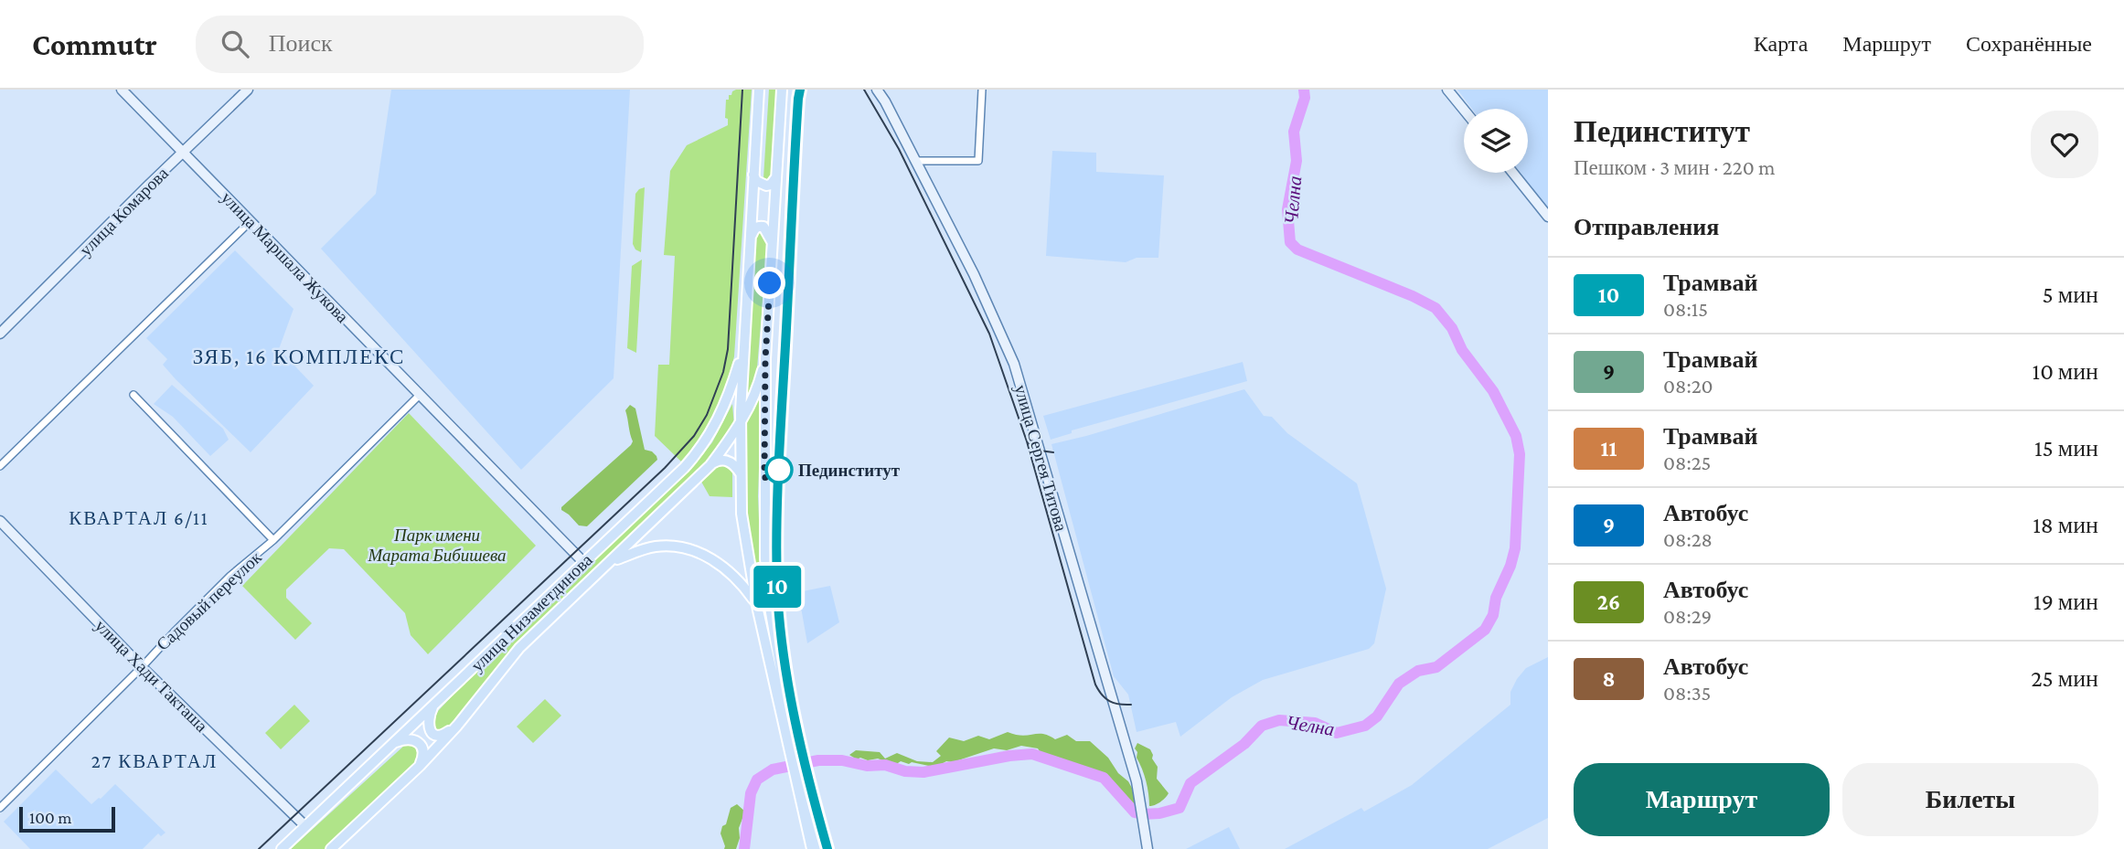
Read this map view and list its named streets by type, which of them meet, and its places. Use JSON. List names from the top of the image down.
{
  "streets": {
    "main road": [
      "улица Комарова",
      "улица Маршала Жукова",
      "улица Сергея Титова",
      "улица Низаметдинова",
      "улица Хади Такташа"
    ],
    "street": ["Садовый переулок"]
  },
  "crossings": [
    ["улица Комарова", "улица Маршала Жукова"],
    ["улица Маршала Жукова", "Садовый переулок"],
    ["улица Маршала Жукова", "улица Низаметдинова"],
    ["Садовый переулок", "улица Хади Такташа"],
    ["улица Низаметдинова", "улица Хади Такташа"]
  ],
  "districts": ["ЗЯБ, 16 КОМПЛЕКС", "КВАРТАЛ 6/11", "27 КВАРТАЛ"],
  "water": ["Челна"],
  "parks": ["Парк имени Марата Бибишева"],
  "places": ["Пединститут"],
  "lines": ["tram line 10"],
  "scale_bar": "100 m",
  "page": {
    "header": "Commutr",
    "search": "Поиск",
    "nav": ["Карта", "Маршрут", "Сохранённые"],
    "on_map": "10",
    "heading": [
      ["Пединститут", "Пешком · 3 мин · 220 m"],
      "Отправления"
    ],
    "list": [
      {
        "mark": "10",
        "name": "Трамвай",
        "note": "08:15",
        "value": "5 мин"
      },
      {
        "mark": "9",
        "name": "Трамвай",
        "note": "08:20",
        "value": "10 мин"
      },
      {
        "mark": "11",
        "name": "Трамвай",
        "note": "08:25",
        "value": "15 мин"
      },
      {
        "mark": "9",
        "name": "Автобус",
        "note": "08:28",
        "value": "18 мин"
      },
      {
        "mark": "26",
        "name": "Автобус",
        "note": "08:29",
        "value": "19 мин"
      },
      {
        "mark": "8",
        "name": "Автобус",
        "note": "08:35",
        "value": "25 мин"
      }
    ],
    "buttons": ["Маршрут", "Билеты"],
    "scale": "100 m"
  }
}
